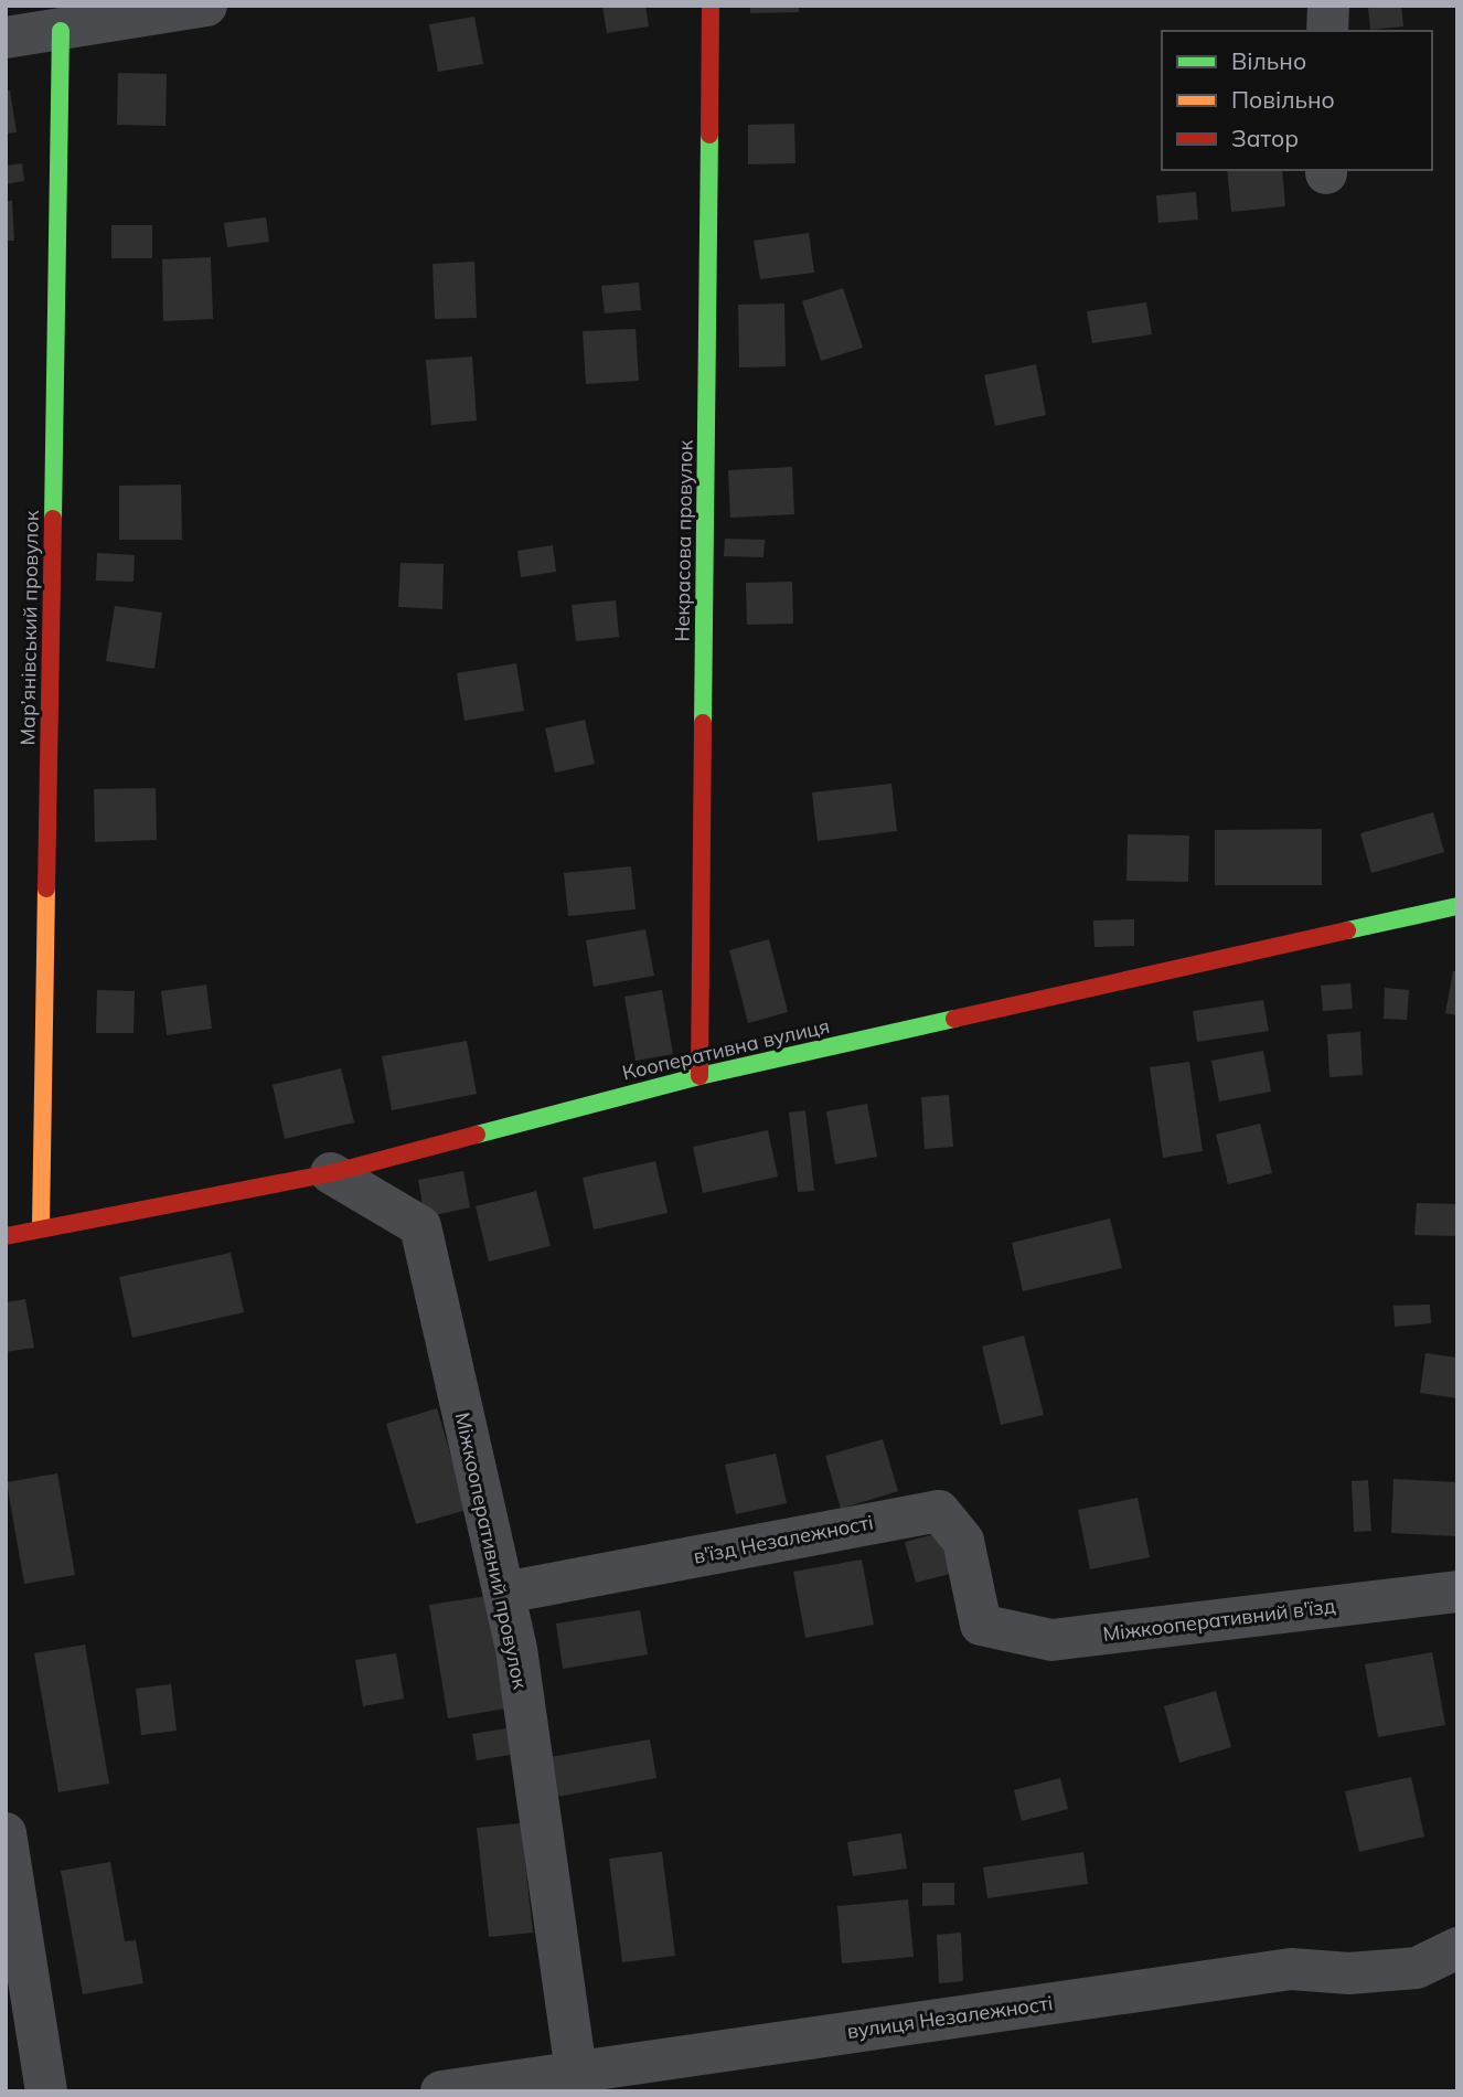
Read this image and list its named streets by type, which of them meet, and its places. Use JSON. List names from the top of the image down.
{
  "streets": {
    "street": [
      "Некрасова провулок",
      "Мар’янівський провулок",
      "Кооперативна вулиця",
      "в'їзд Незалежності",
      "Міжкооперативний провулок",
      "Міжкооперативний в'їзд",
      "вулиця Незалежності"
    ]
  },
  "crossings": [
    ["Некрасова провулок", "Кооперативна вулиця"],
    ["Мар’янівський провулок", "Кооперативна вулиця"],
    ["Кооперативна вулиця", "Міжкооперативний провулок"],
    ["в'їзд Незалежності", "Міжкооперативний провулок"],
    ["в'їзд Незалежності", "Міжкооперативний в'їзд"],
    ["Міжкооперативний провулок", "вулиця Незалежності"]
  ],
  "legend": ["Вільно", "Повільно", "Затор"]
}
